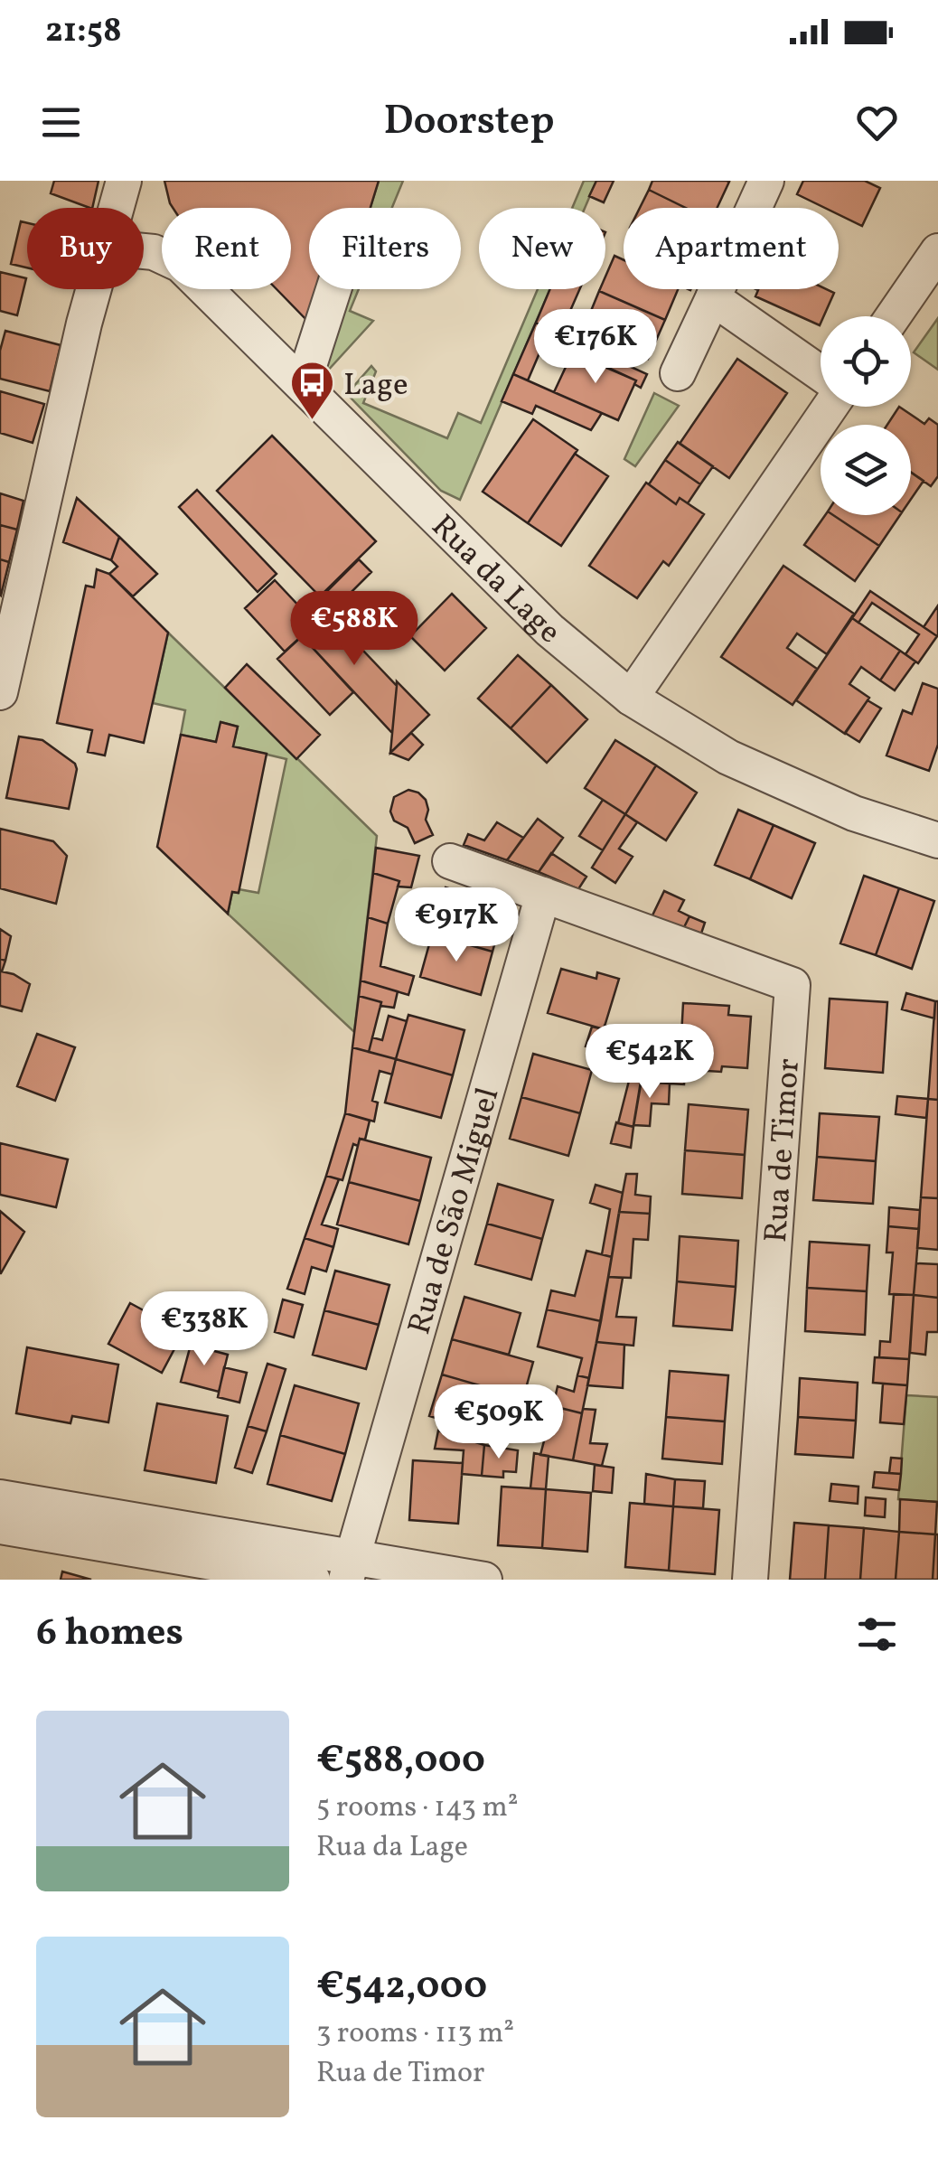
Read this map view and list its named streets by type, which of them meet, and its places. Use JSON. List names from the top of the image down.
{
  "streets": {
    "street": ["Rua da Lage", "Rua de Timor", "Rua de São Miguel"]
  },
  "crossings": [
    ["Rua de Timor", "Rua de São Miguel"]
  ],
  "places": {
    "bus stop": ["Lage"]
  },
  "page": {
    "status": "21:58",
    "header": "Doorstep",
    "chip": [
      "Buy",
      "Rent",
      "Filters",
      "New",
      "Apartment"
    ],
    "price": [
      "€176K",
      "€588K",
      "€917K",
      "€542K",
      "€338K",
      "€509K"
    ],
    "heading": "6 homes",
    "list": [
      {
        "name": "€588,000",
        "note": "5 rooms · 143 m² · Rua da Lage"
      },
      {
        "name": "€542,000",
        "note": "3 rooms · 113 m² · Rua de Timor"
      }
    ]
  }
}
